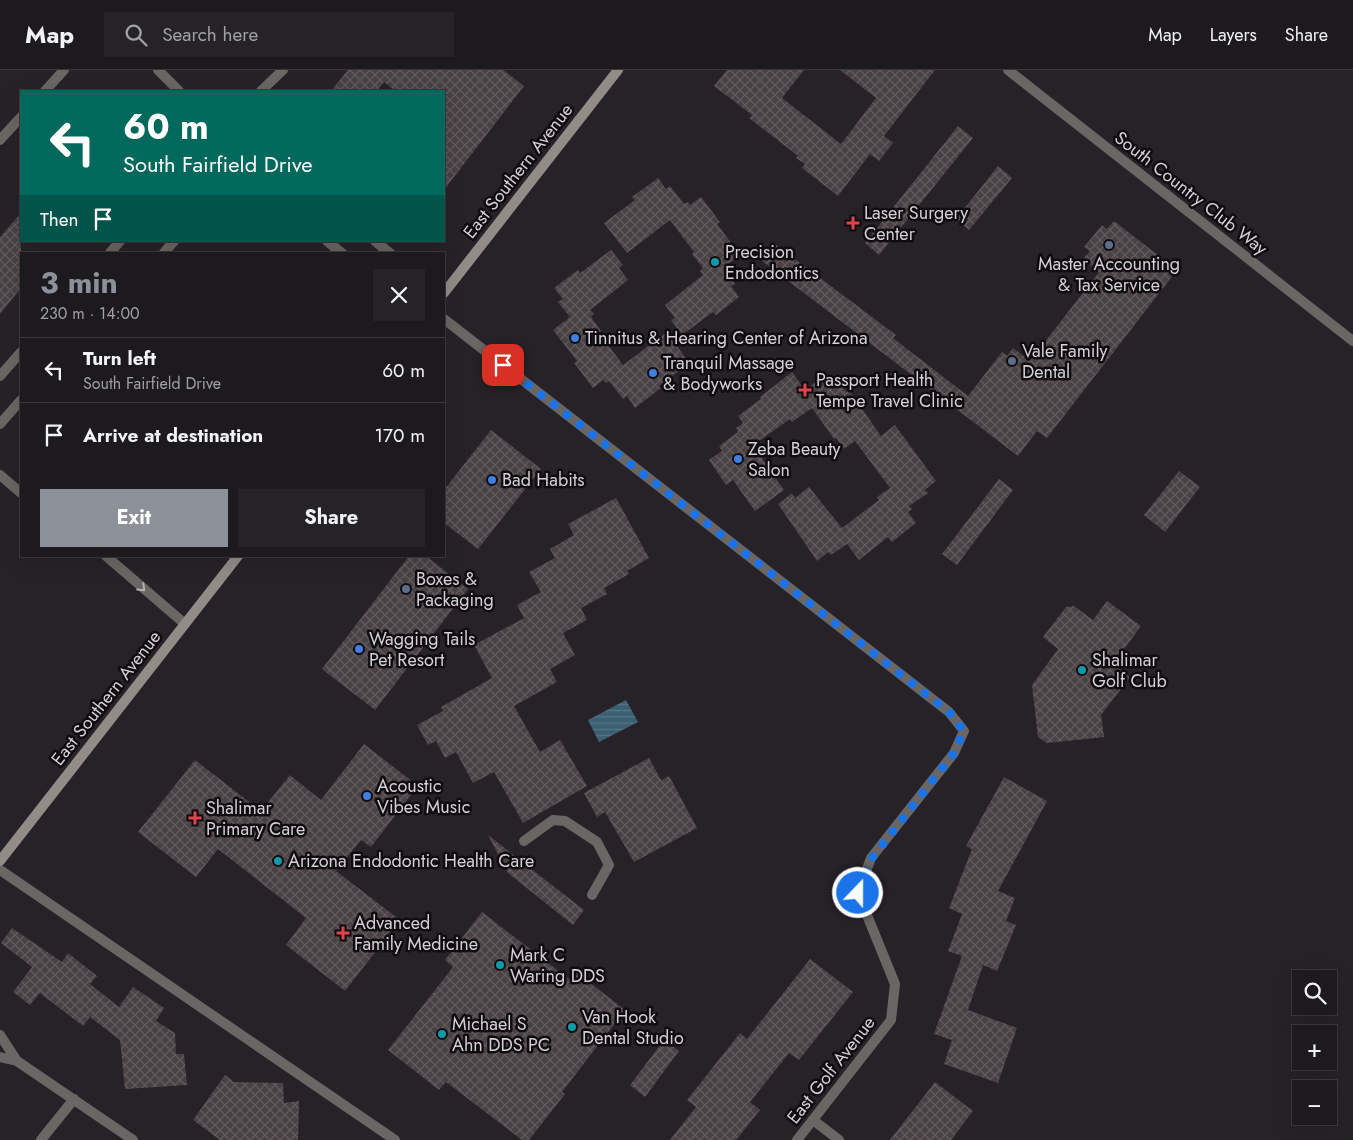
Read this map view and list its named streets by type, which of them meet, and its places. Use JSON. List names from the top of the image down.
{
  "streets": {
    "main road": ["East Southern Avenue"],
    "street": ["South Country Club Way", "East Golf Avenue"]
  },
  "places": {
    "health": [
      "Laser Surgery Center",
      "Passport Health Tempe Travel Clinic",
      "Shalimar Primary Care",
      "Advanced Family Medicine"
    ],
    "other": [
      "Master Accounting & Tax Service",
      "Precision Endodontics",
      "Tinnitus & Hearing Center of Arizona",
      "Vale Family Dental",
      "Tranquil Massage & Bodyworks",
      "Zeba Beauty Salon",
      "Bad Habits",
      "Boxes & Packaging",
      "Wagging Tails Pet Resort",
      "Shalimar Golf Club",
      "Acoustic Vibes Music",
      "Arizona Endodontic Health Care",
      "Mark C Waring DDS",
      "Van Hook Dental Studio",
      "Michael S Ahn DDS PC"
    ]
  },
  "page": {
    "header": "Map",
    "search": "Search here",
    "nav": ["Map", "Layers", "Share"],
    "turn": ["60 m", "South Fairfield Drive"],
    "then": "Then",
    "heading": ["3 min", "230 m · 14:00"],
    "list": [
      {
        "name": "Turn left",
        "note": "South Fairfield Drive",
        "value": "60 m"
      },
      {
        "name": "Arrive at destination",
        "value": "170 m"
      }
    ],
    "buttons": ["Exit", "Share"],
    "map_buttons": ["+", "−"]
  }
}
